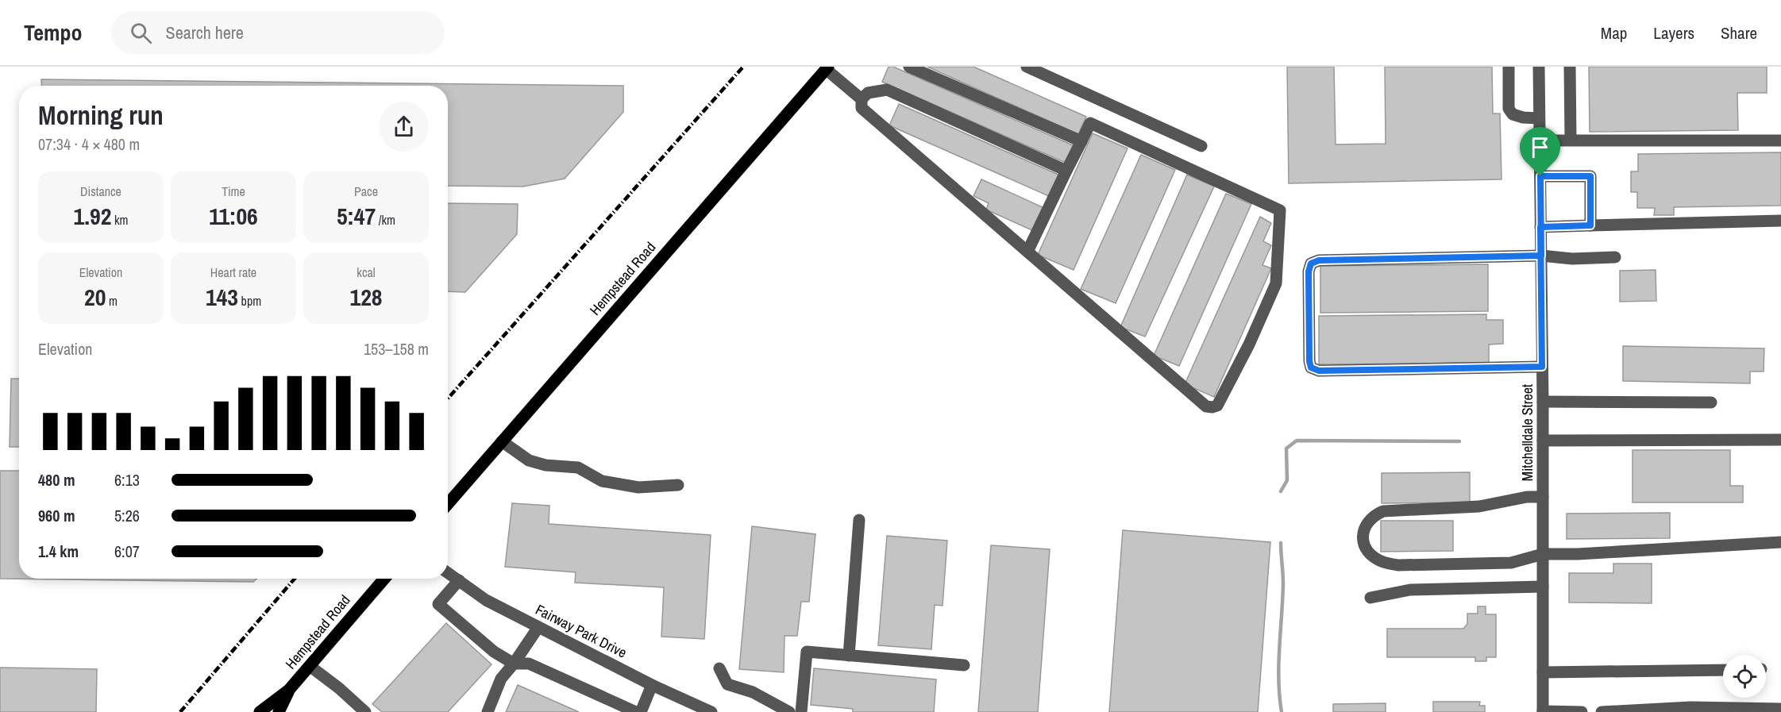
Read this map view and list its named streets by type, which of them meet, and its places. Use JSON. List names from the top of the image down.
{
  "streets": {
    "main road": ["Hempstead Road"],
    "street": ["Mitchelldale Street", "Fairway Park Drive"]
  },
  "page": {
    "header": "Tempo",
    "search": "Search here",
    "nav": ["Map", "Layers", "Share"],
    "heading": ["Morning run", "07:34 · 4 × 480 m"],
    "stats": [
      ["Distance", "1.92 km"],
      ["Time", "11:06"],
      ["Pace", "5:47 /km"],
      ["Elevation", "20 m"],
      ["Heart rate", "143 bpm"],
      ["kcal", "128"]
    ],
    "chart": ["Elevation", "153–158 m"],
    "list": [
      {
        "name": "480 m",
        "note": "6:13"
      },
      {
        "name": "960 m",
        "note": "5:26"
      },
      {
        "name": "1.4 km",
        "note": "6:07"
      }
    ]
  }
}
